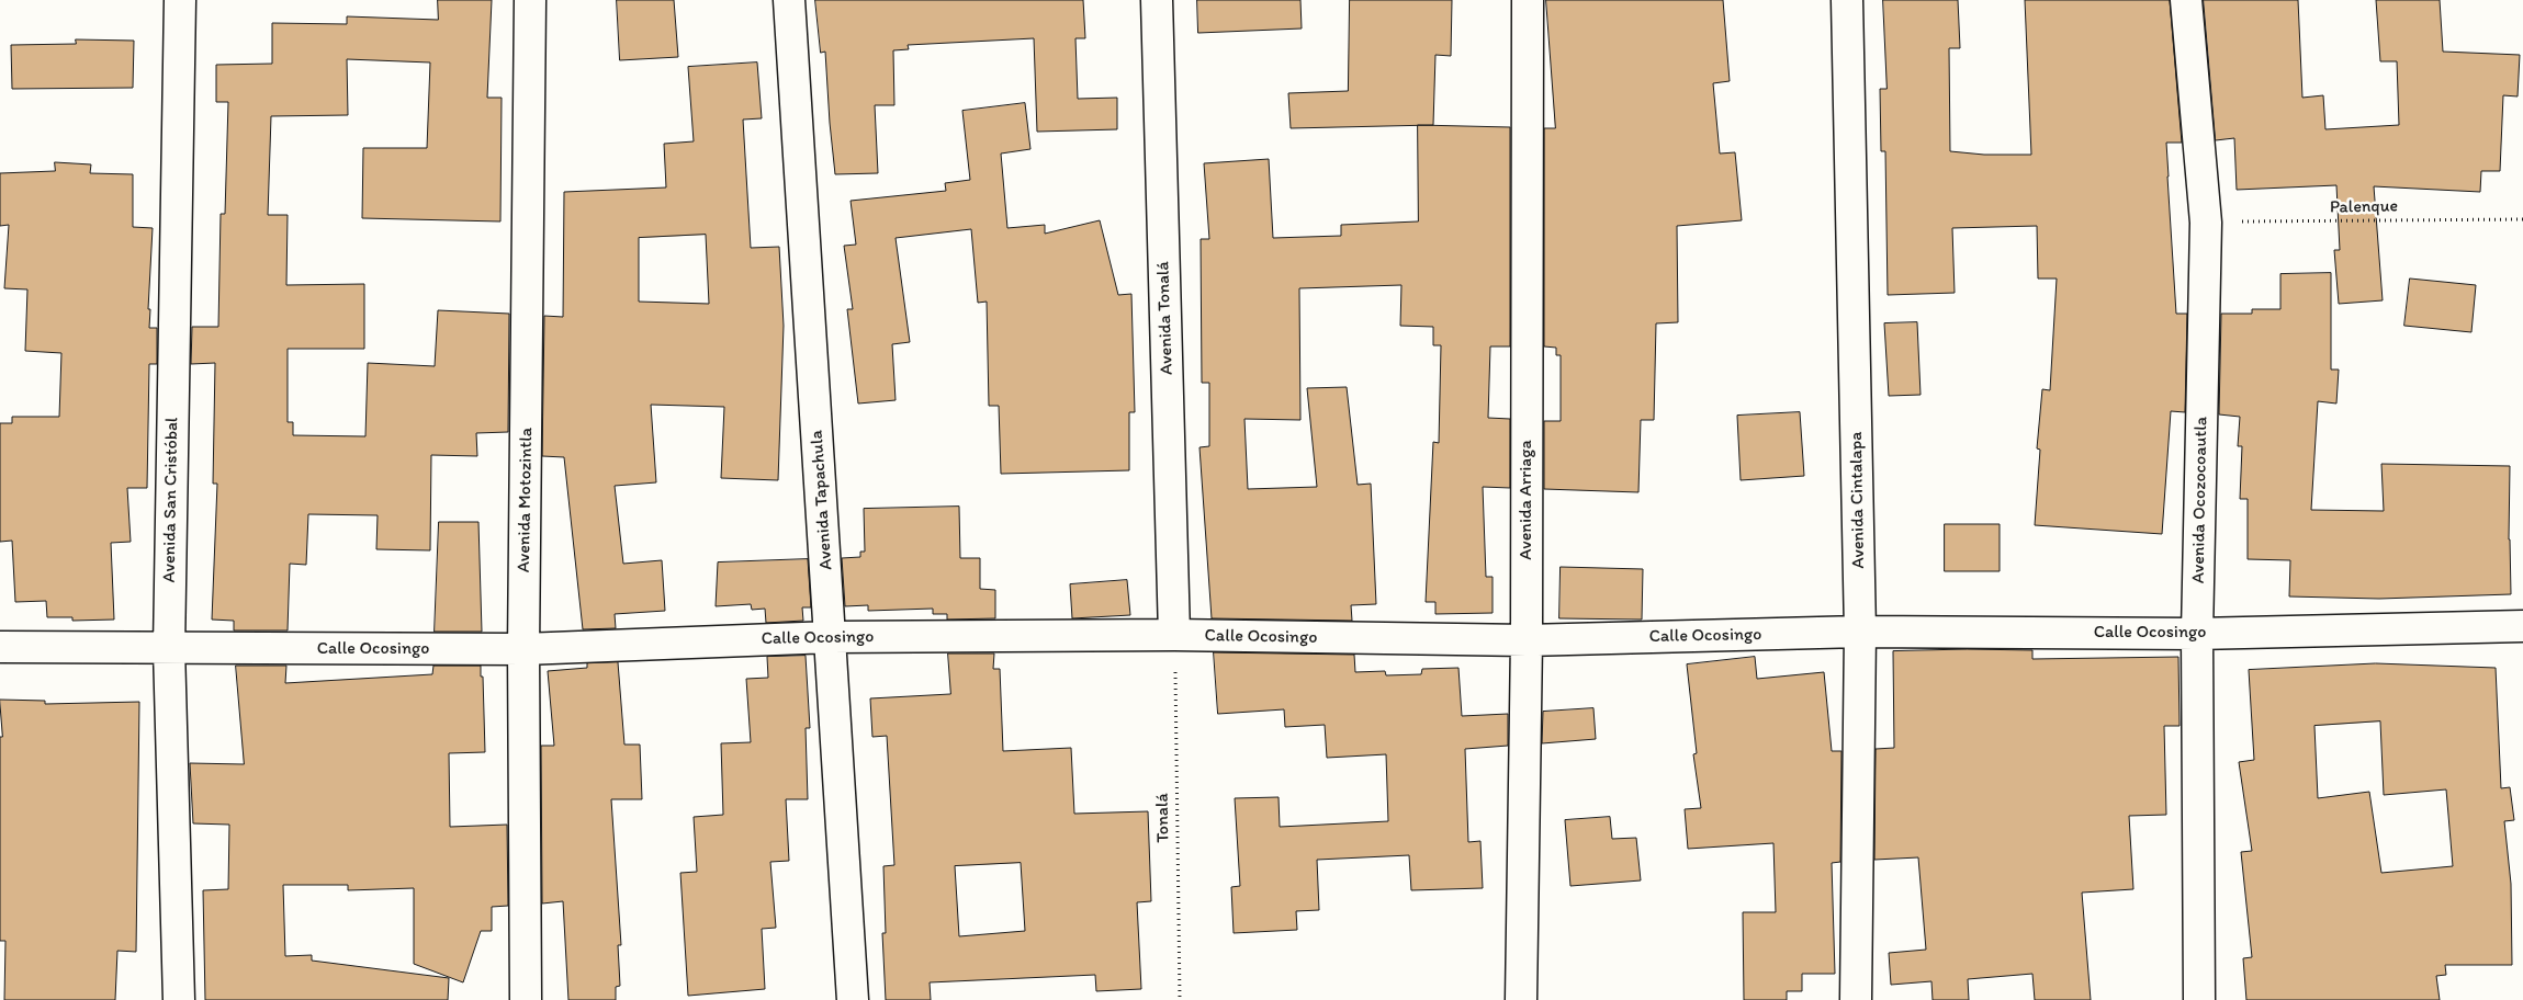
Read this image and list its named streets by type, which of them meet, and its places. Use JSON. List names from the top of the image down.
{
  "streets": {
    "street": [
      "Avenida Tonalá",
      "Avenida San Cristóbal",
      "Avenida Motozintla",
      "Avenida Tapachula",
      "Avenida Arriaga",
      "Avenida Cintalapa",
      "Avenida Ocozocoautla",
      "Calle Ocosingo"
    ],
    "path": ["Palenque", "Tonalá"]
  },
  "crossings": [
    ["Palenque", "Avenida Ocozocoautla"],
    ["Avenida Tonalá", "Calle Ocosingo"],
    ["Avenida Tonalá", "Tonalá"],
    ["Avenida San Cristóbal", "Calle Ocosingo"],
    ["Avenida Motozintla", "Calle Ocosingo"],
    ["Avenida Tapachula", "Calle Ocosingo"],
    ["Avenida Arriaga", "Calle Ocosingo"],
    ["Avenida Cintalapa", "Calle Ocosingo"],
    ["Avenida Ocozocoautla", "Calle Ocosingo"],
    ["Calle Ocosingo", "Tonalá"]
  ]
}
